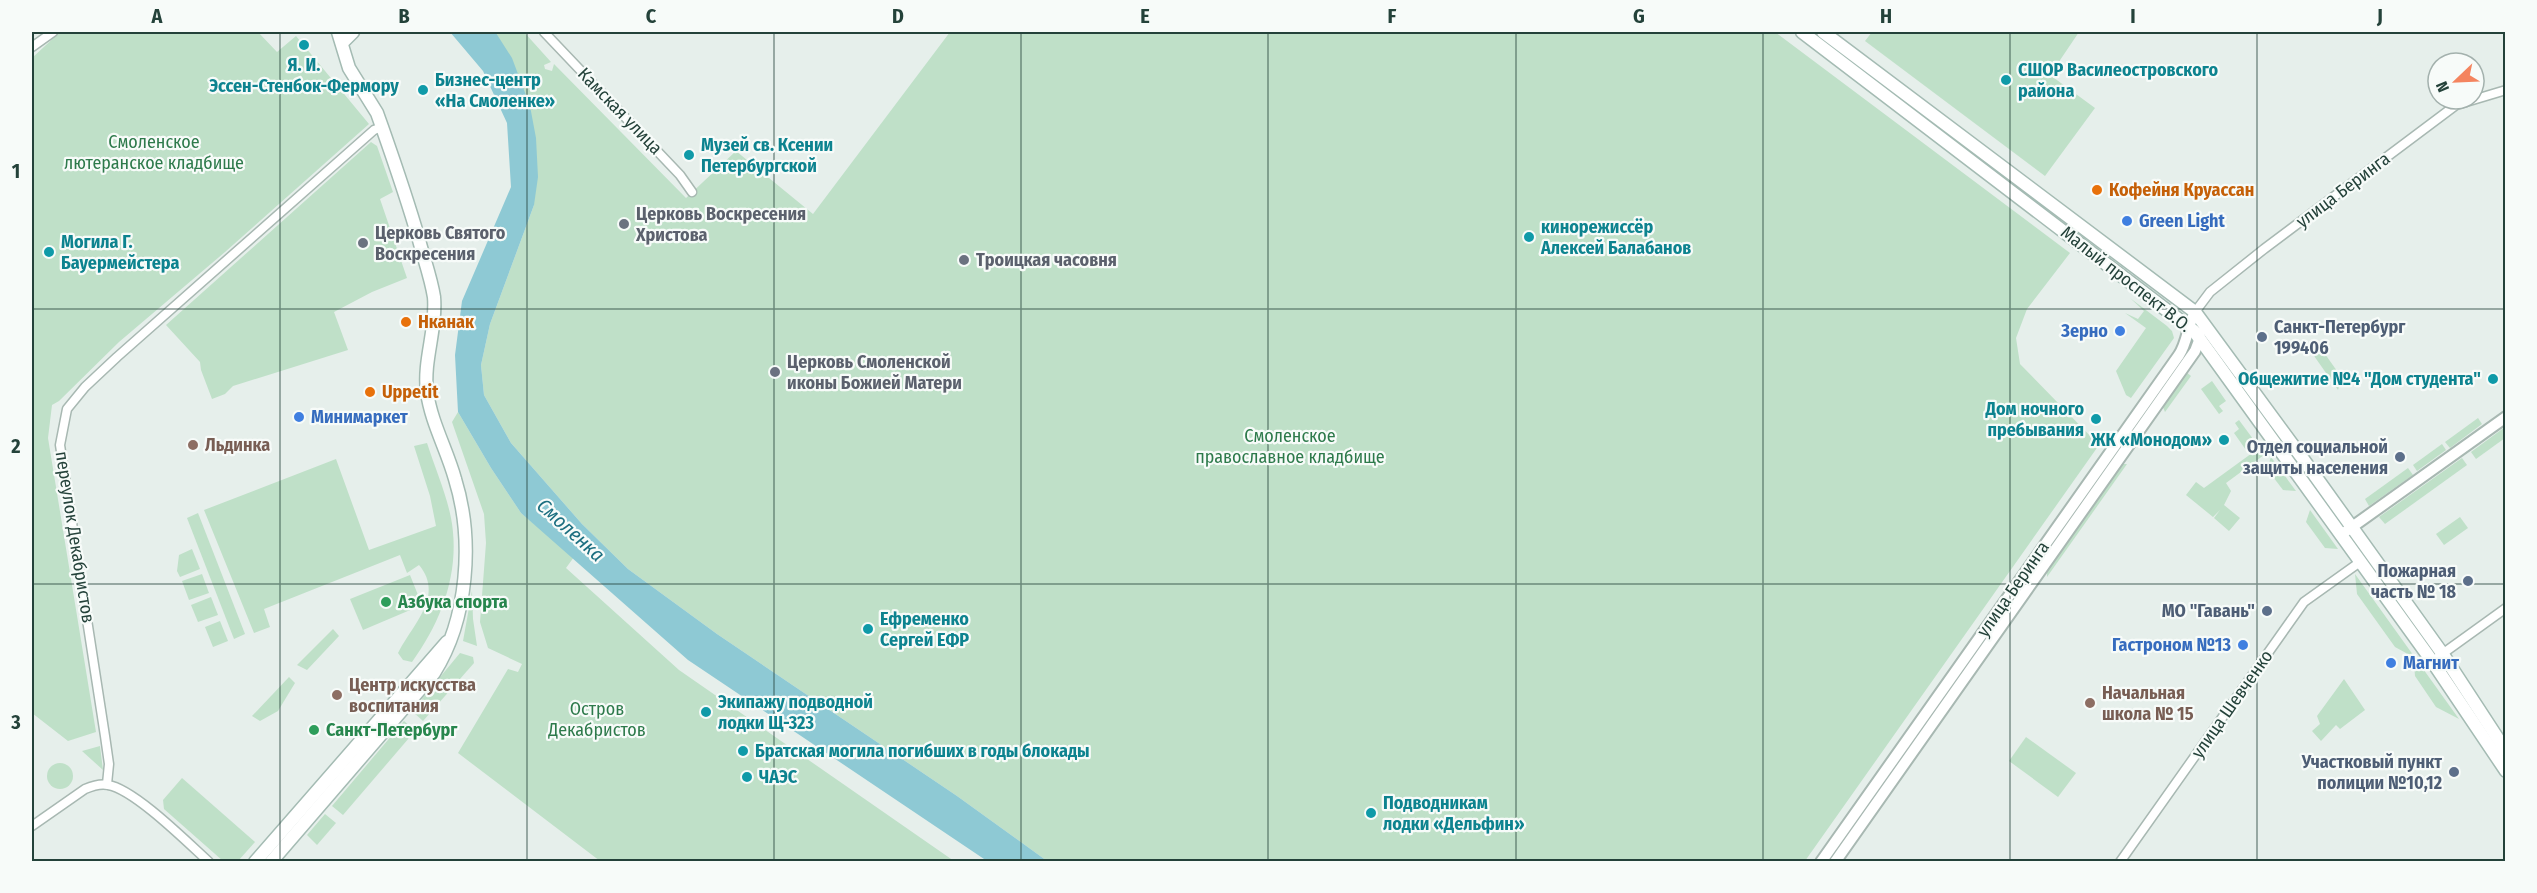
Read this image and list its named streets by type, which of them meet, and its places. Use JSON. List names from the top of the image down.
{
  "streets": {
    "main road": ["Малый проспект В.О."],
    "street": [
      "Камская улица",
      "улица Беринга",
      "переулок Декабристов",
      "улица Шевченко"
    ]
  },
  "crossings": [
    ["улица Беринга", "Малый проспект В.О."],
    ["Малый проспект В.О.", "улица Шевченко"]
  ],
  "water": ["Смоленка"],
  "parks": ["Смоленское лютеранское кладбище", "Смоленское православное кладбище", "Остров Декабристов"],
  "places": [
    "Я. И. Эссен-Стенбок-Фермору",
    "СШОР Василеостровского района",
    "Бизнес-центр «На Смоленке»",
    "Музей св. Ксении Петербургской",
    "Кофейня Круассан",
    "Green Light",
    "Церковь Воскресения Христова",
    "кинорежиссёр Алексей Балабанов",
    "Церковь Святого Воскресения",
    "Могила Г. Бауермейстера",
    "Троицкая часовня",
    "Нканак",
    "Зерно",
    "Санкт-Петербург 199406",
    "Церковь Смоленской иконы Божией Матери",
    "Общежитие №4 \"Дом студента\"",
    "Uppetit",
    "Минимаркет",
    "Дом ночного пребывания",
    "ЖК «Монодом»",
    "Льдинка",
    "Отдел социальной защиты населения",
    "Пожарная часть № 18",
    "Азбука спорта",
    "МО \"Гавань\"",
    "Ефременко Сергей ЕФР",
    "Гастроном №13",
    "Магнит",
    "Центр искусства воспитания",
    "Начальная школа № 15",
    "Экипажу подводной лодки Щ-323",
    "Санкт-Петербург",
    "Братская могила погибших в годы блокады",
    "Участковый пункт полиции №10,12",
    "ЧАЭС",
    "Подводникам лодки «Дельфин»"
  ],
  "north": "bottom left",
  "grid": {
    "columns": [
      "A",
      "B",
      "C",
      "D",
      "E",
      "F",
      "G",
      "H",
      "I",
      "J"
    ],
    "rows": ["1", "2", "3"]
  }
}
